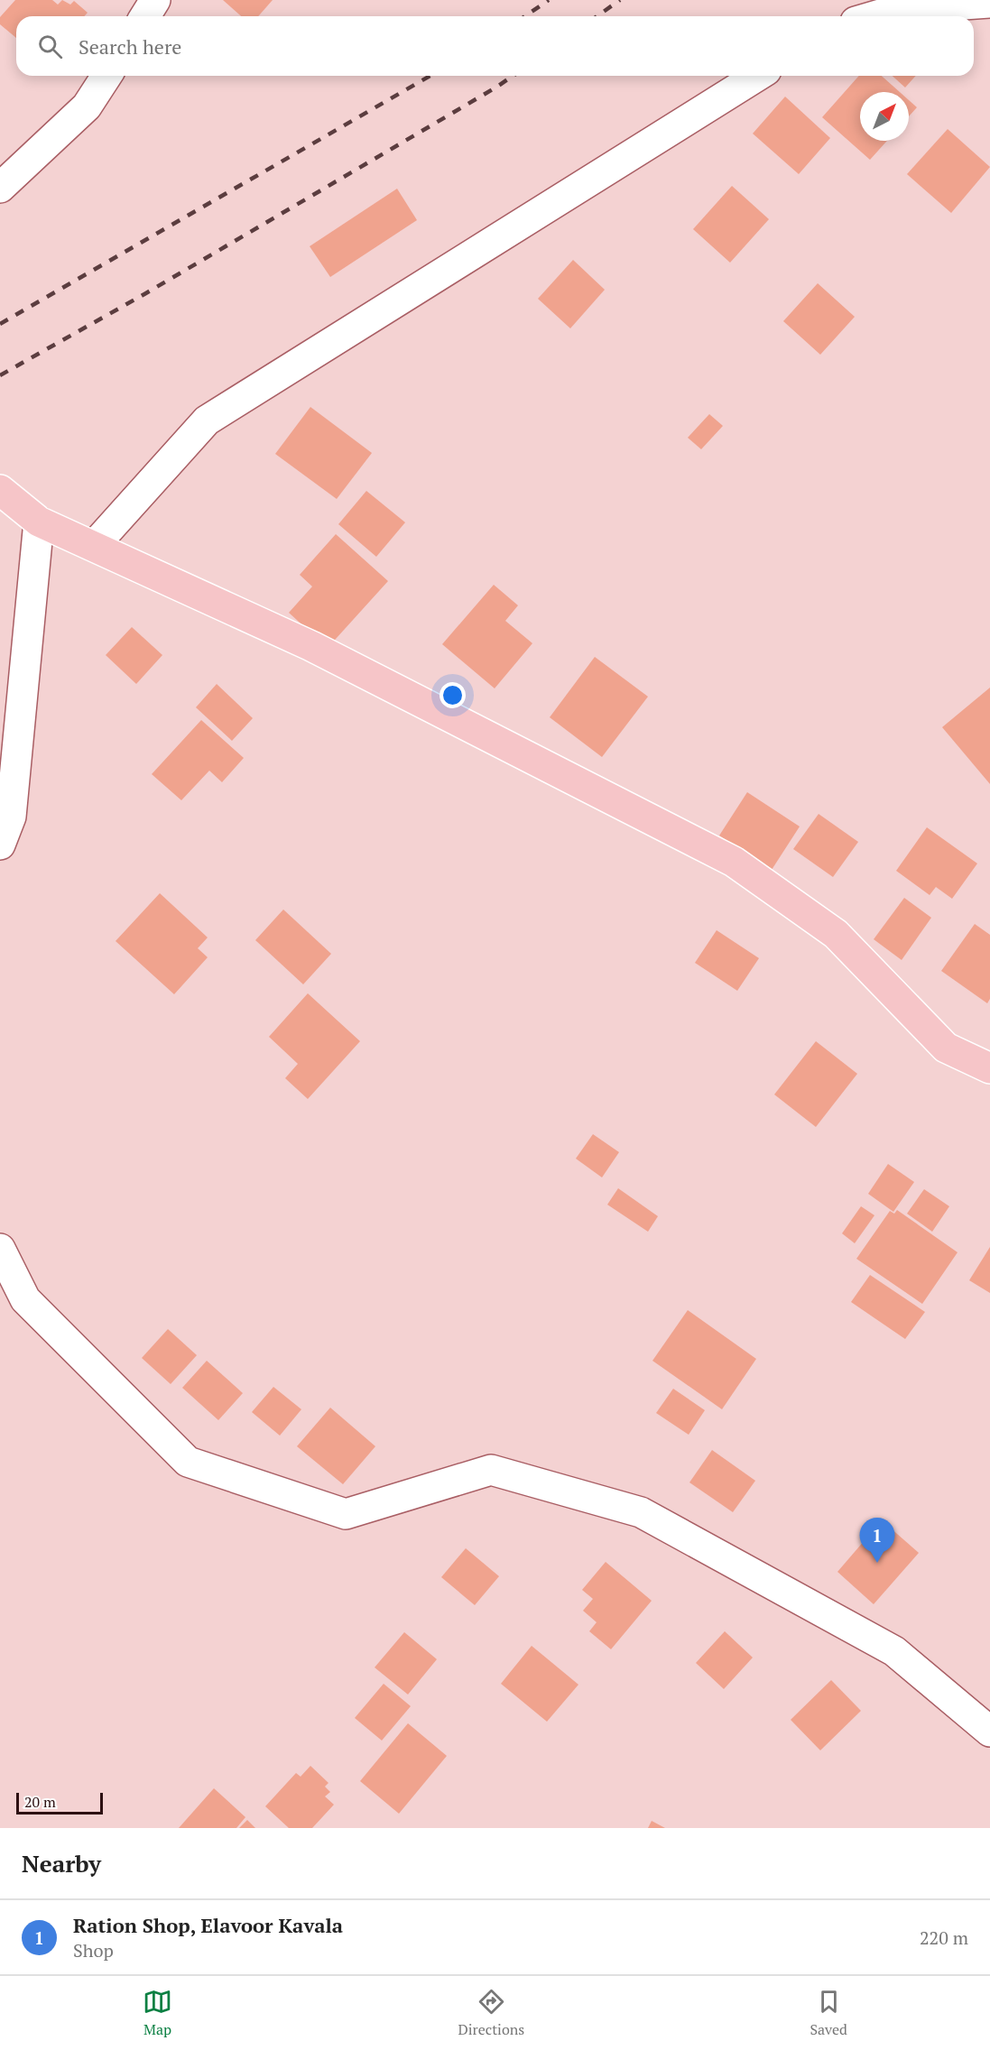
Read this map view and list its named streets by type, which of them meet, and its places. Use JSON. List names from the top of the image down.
{
  "scale_bar": "20 m",
  "north": "top right",
  "page": {
    "search": "Search here",
    "pins": "1",
    "scale": "20 m",
    "heading": "Nearby",
    "list": [
      {
        "mark": "1",
        "name": "Ration Shop, Elavoor Kavala",
        "note": "Shop",
        "value": "220 m"
      }
    ],
    "nav": ["Map", "Directions", "Saved"]
  }
}
